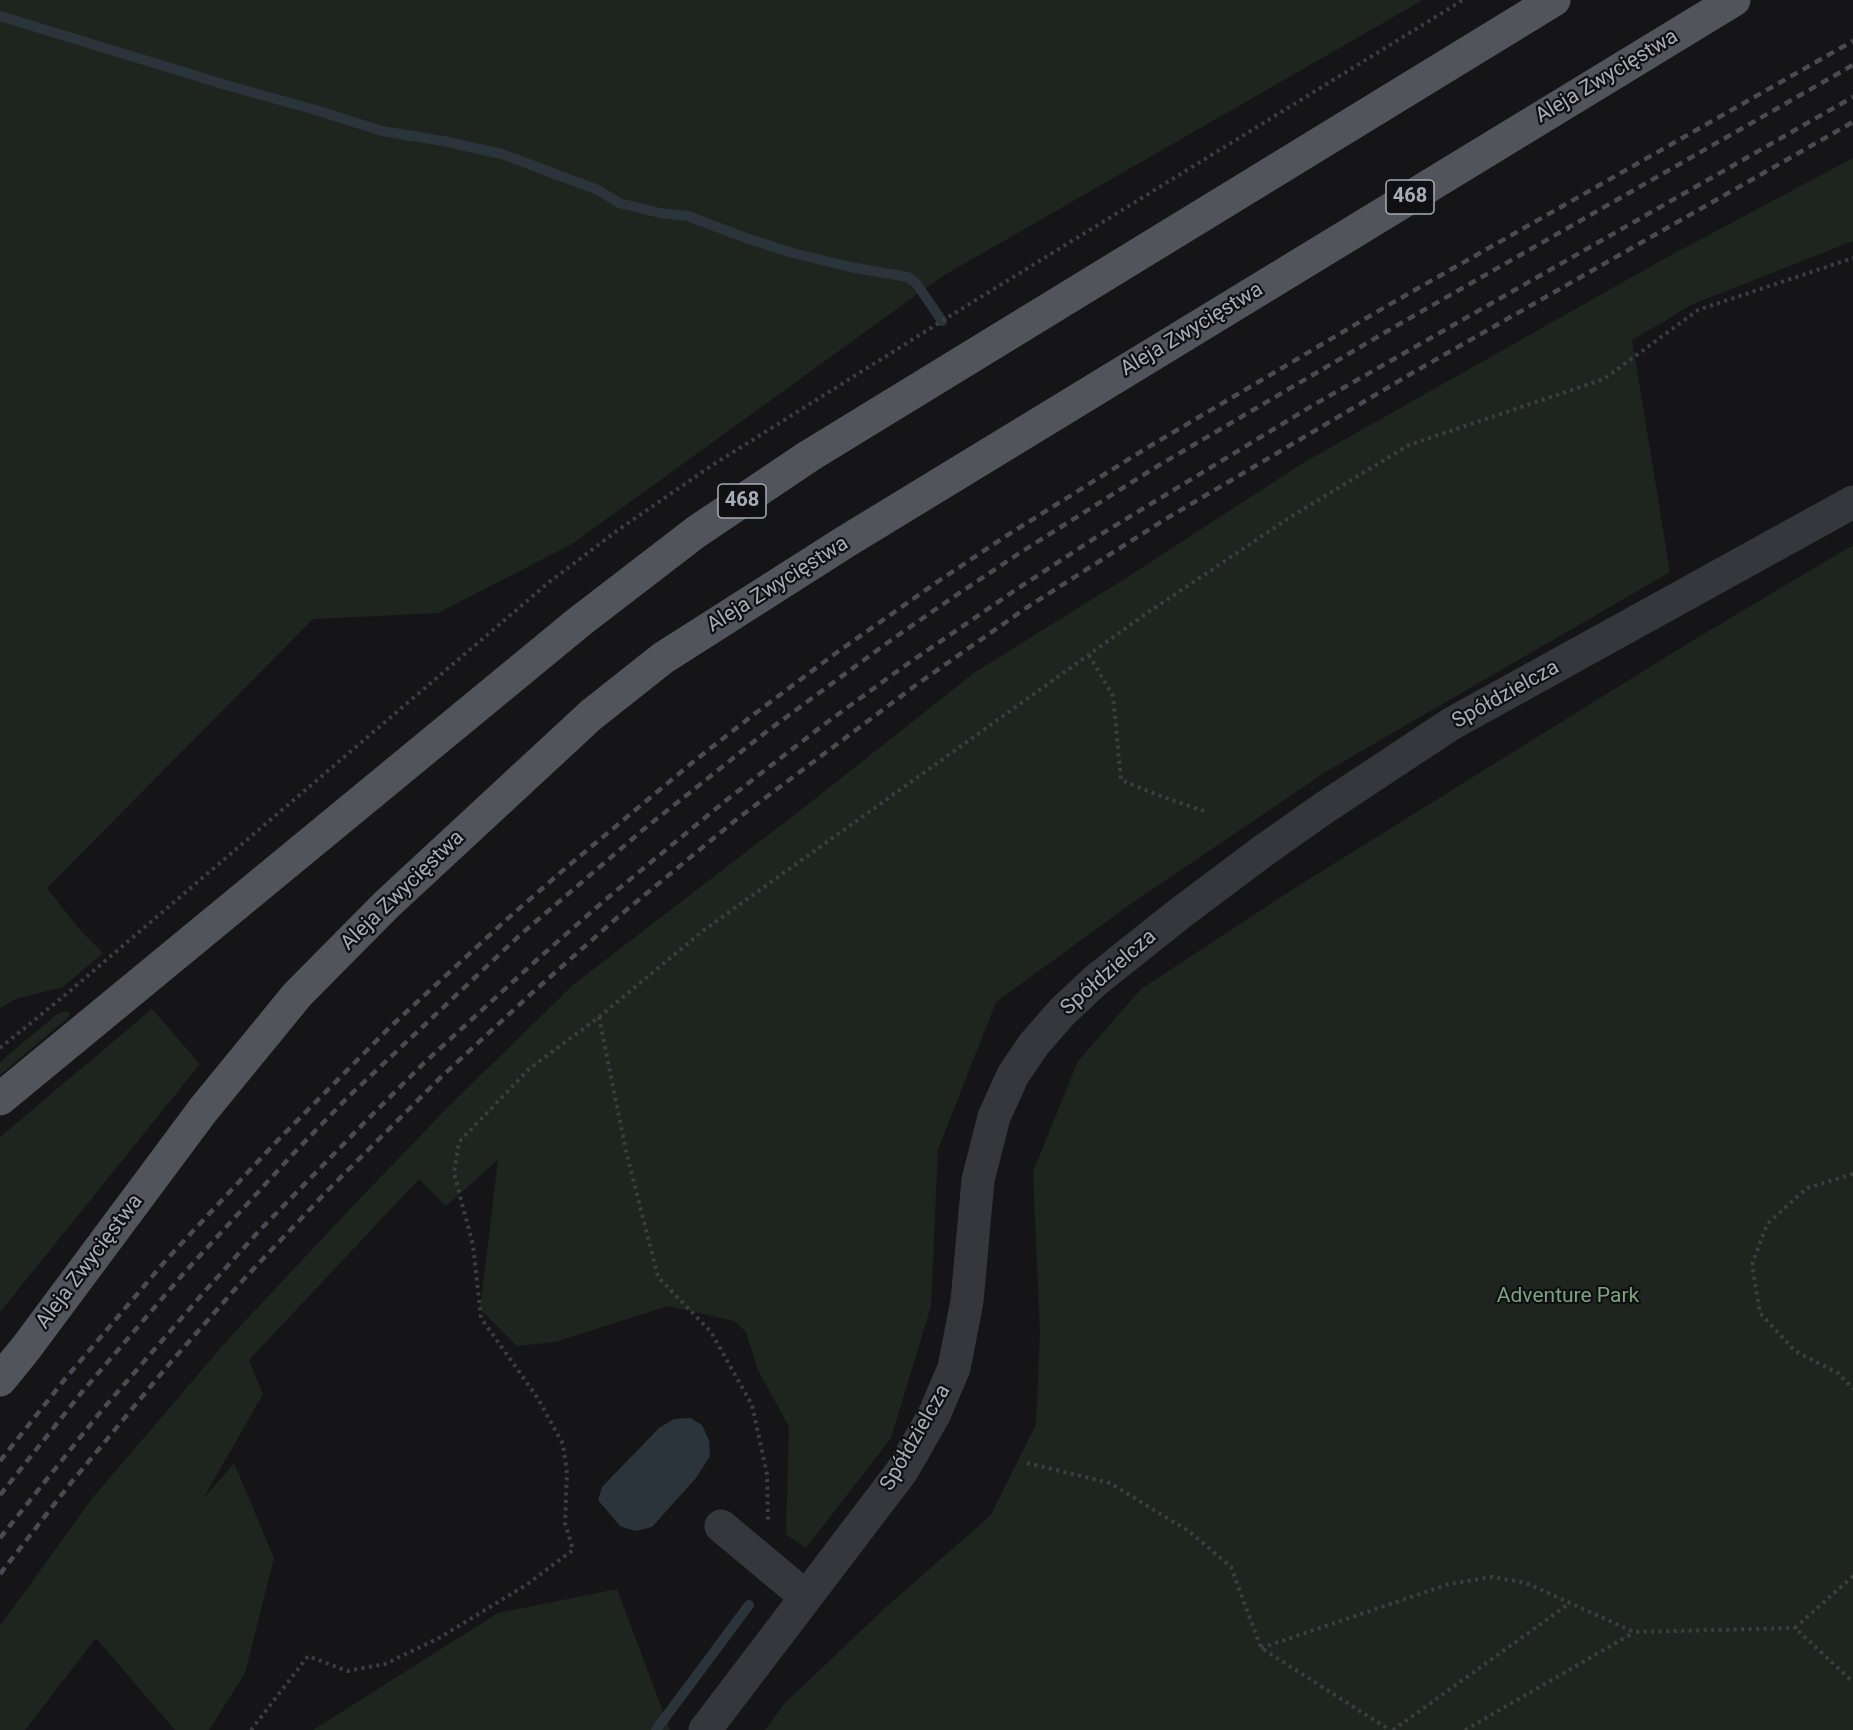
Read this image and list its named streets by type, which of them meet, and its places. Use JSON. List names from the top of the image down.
{
  "streets": {
    "main road": ["Aleja Zwycięstwa", "468"],
    "street": ["Spółdzielcza"]
  },
  "parks": ["Adventure Park"]
}
